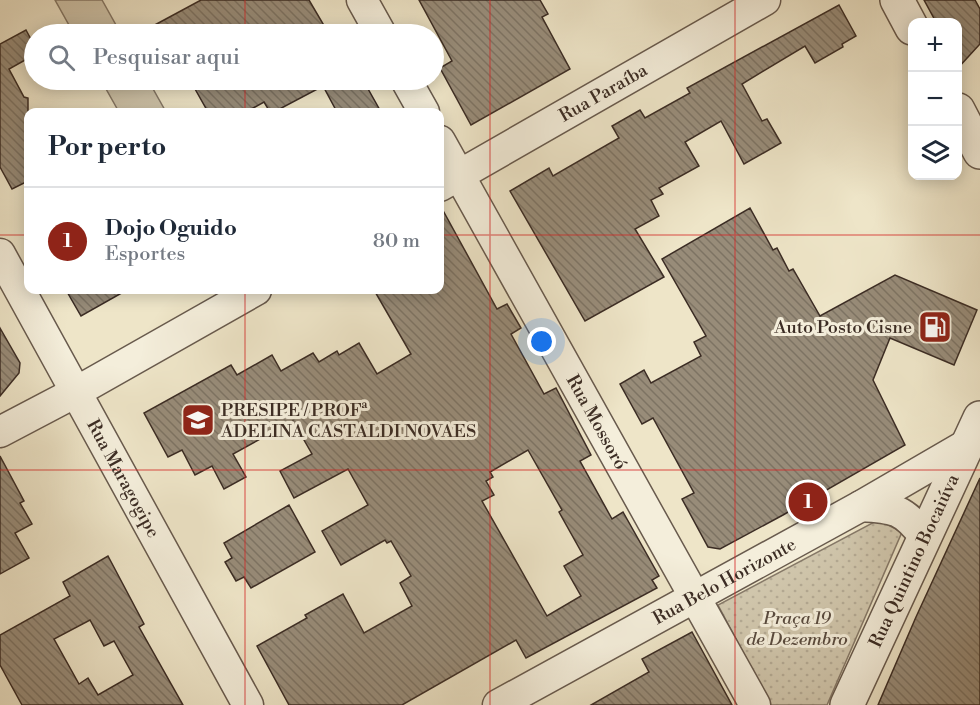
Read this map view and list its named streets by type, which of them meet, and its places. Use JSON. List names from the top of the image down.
{
  "streets": {
    "street": [
      "Rua Paraíba",
      "Rua Mossoró",
      "Rua Maragogipe",
      "Rua Quintino Bocaiúva",
      "Rua Belo Horizonte"
    ]
  },
  "crossings": [
    ["Rua Paraíba", "Rua Mossoró"],
    ["Rua Mossoró", "Rua Belo Horizonte"],
    ["Rua Quintino Bocaiúva", "Rua Belo Horizonte"]
  ],
  "parks": ["Praça 19 de Dezembro"],
  "places": {
    "fuel station": ["Auto Posto Cisne"],
    "school or university": ["PRESIPE / PROFª ADELINA CASTALDI NOVAES"]
  },
  "page": {
    "map_buttons": ["+", "−"],
    "search": "Pesquisar aqui",
    "heading": "Por perto",
    "list": [
      {
        "mark": "1",
        "name": "Dojo Oguido",
        "note": "Esportes",
        "value": "80 m"
      }
    ],
    "pins": "1"
  }
}
